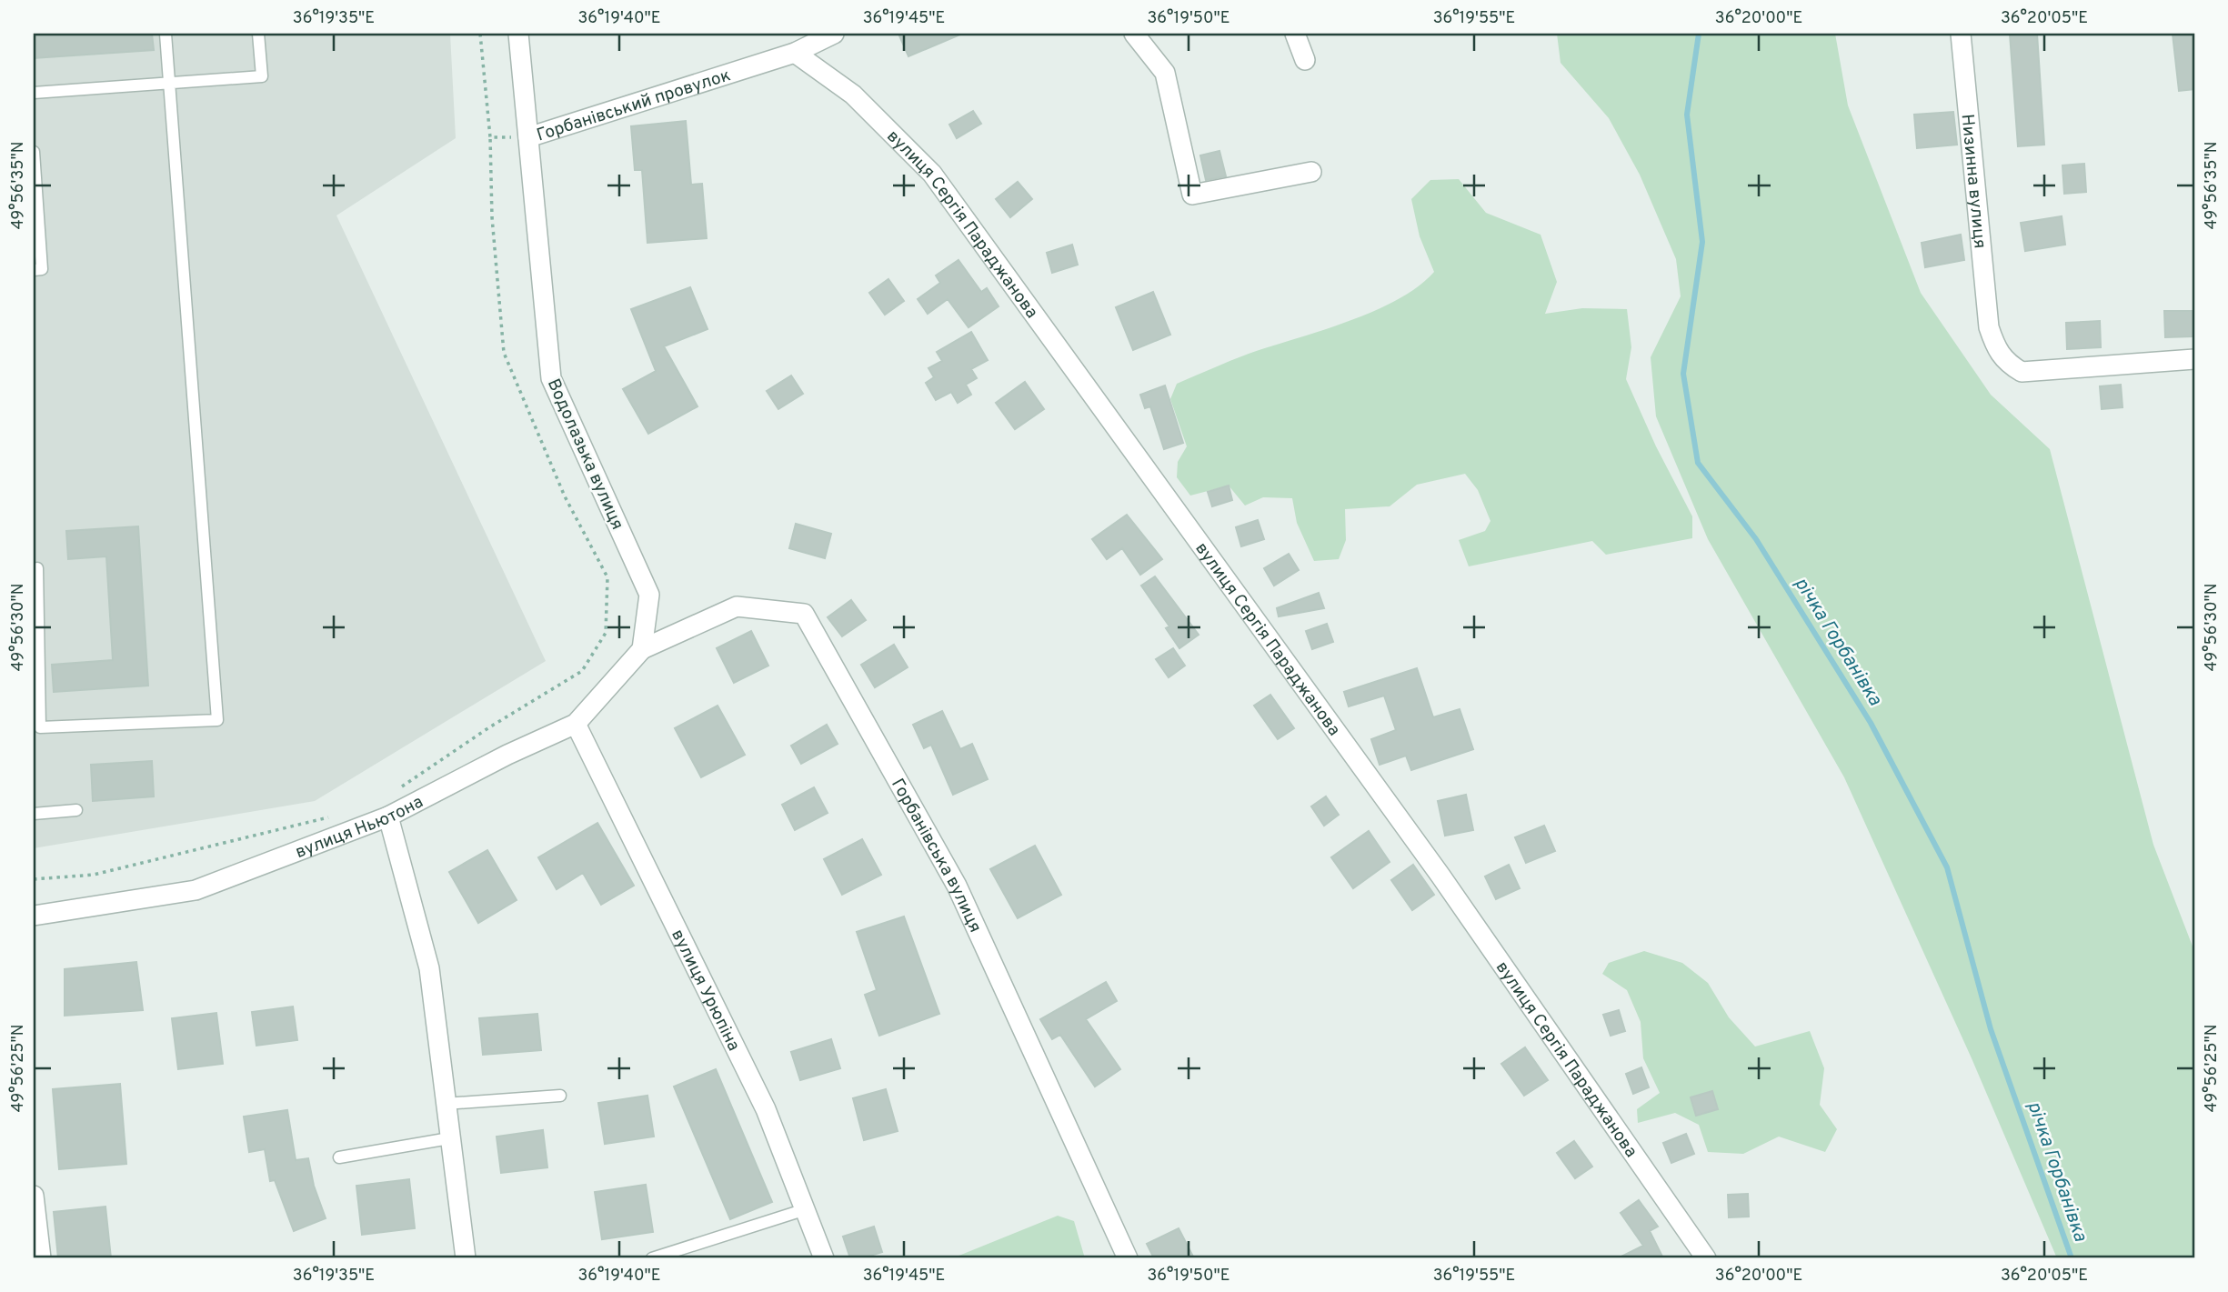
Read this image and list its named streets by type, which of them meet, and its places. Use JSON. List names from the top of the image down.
{
  "streets": {
    "street": [
      "Горбанівський провулок",
      "Низинна вулиця",
      "вулиця Сергія Параджанова",
      "Водолазька вулиця",
      "вулиця Ньютона",
      "Горбанівська вулиця",
      "вулиця Урюпіна"
    ]
  },
  "crossings": [
    ["Горбанівський провулок", "вулиця Сергія Параджанова"],
    ["Горбанівський провулок", "Водолазька вулиця"],
    ["Водолазька вулиця", "вулиця Ньютона"],
    ["Водолазька вулиця", "Горбанівська вулиця"],
    ["вулиця Ньютона", "Горбанівська вулиця"],
    ["вулиця Ньютона", "вулиця Урюпіна"]
  ],
  "water": ["річка Горбанівка"],
  "coordinates": [
    "36°19'35\"E",
    "36°19'40\"E",
    "36°19'45\"E",
    "36°19'50\"E",
    "36°19'55\"E",
    "36°20'00\"E",
    "36°20'05\"E",
    "49°56'35\"N",
    "49°56'30\"N",
    "49°56'25\"N"
  ]
}
